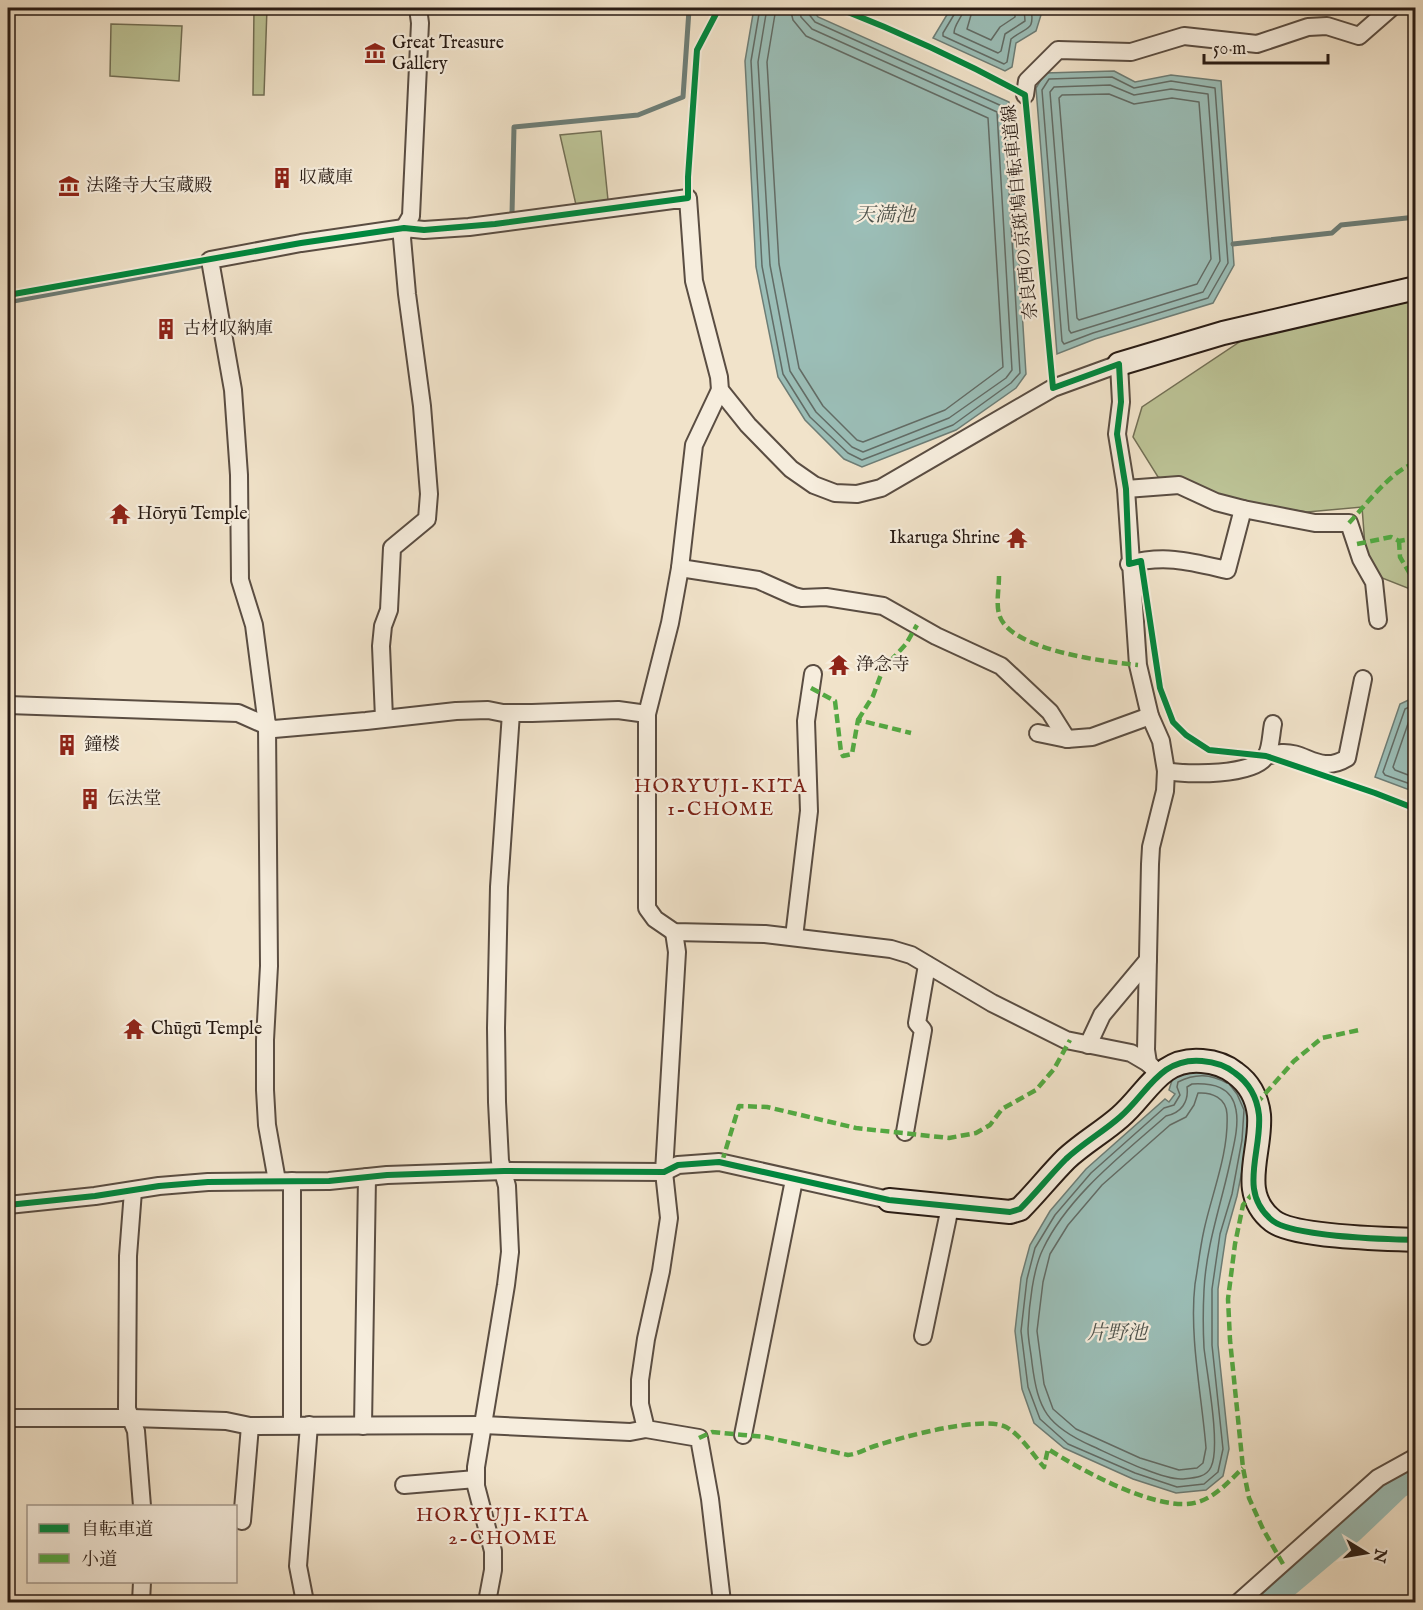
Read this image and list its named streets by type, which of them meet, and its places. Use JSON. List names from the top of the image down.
{
  "streets": {
    "cycle path": ["奈良西の京斑鳩自転車道線"]
  },
  "districts": ["HORYUJI-KITA 1-CHOME", "HORYUJI-KITA 2-CHOME"],
  "water": ["天満池", "片野池"],
  "places": {
    "museum": ["Great Treasure Gallery", "法隆寺大宝蔵殿"],
    "building": [
      "収蔵庫",
      "古材収納庫",
      "鐘楼",
      "伝法堂"
    ],
    "temple": [
      "Hōryū Temple",
      "Ikaruga Shrine",
      "浄念寺",
      "Chūgū Temple"
    ]
  },
  "legend": ["自転車道", "小道"],
  "scale_bar": "50 m",
  "north": "right"
}
